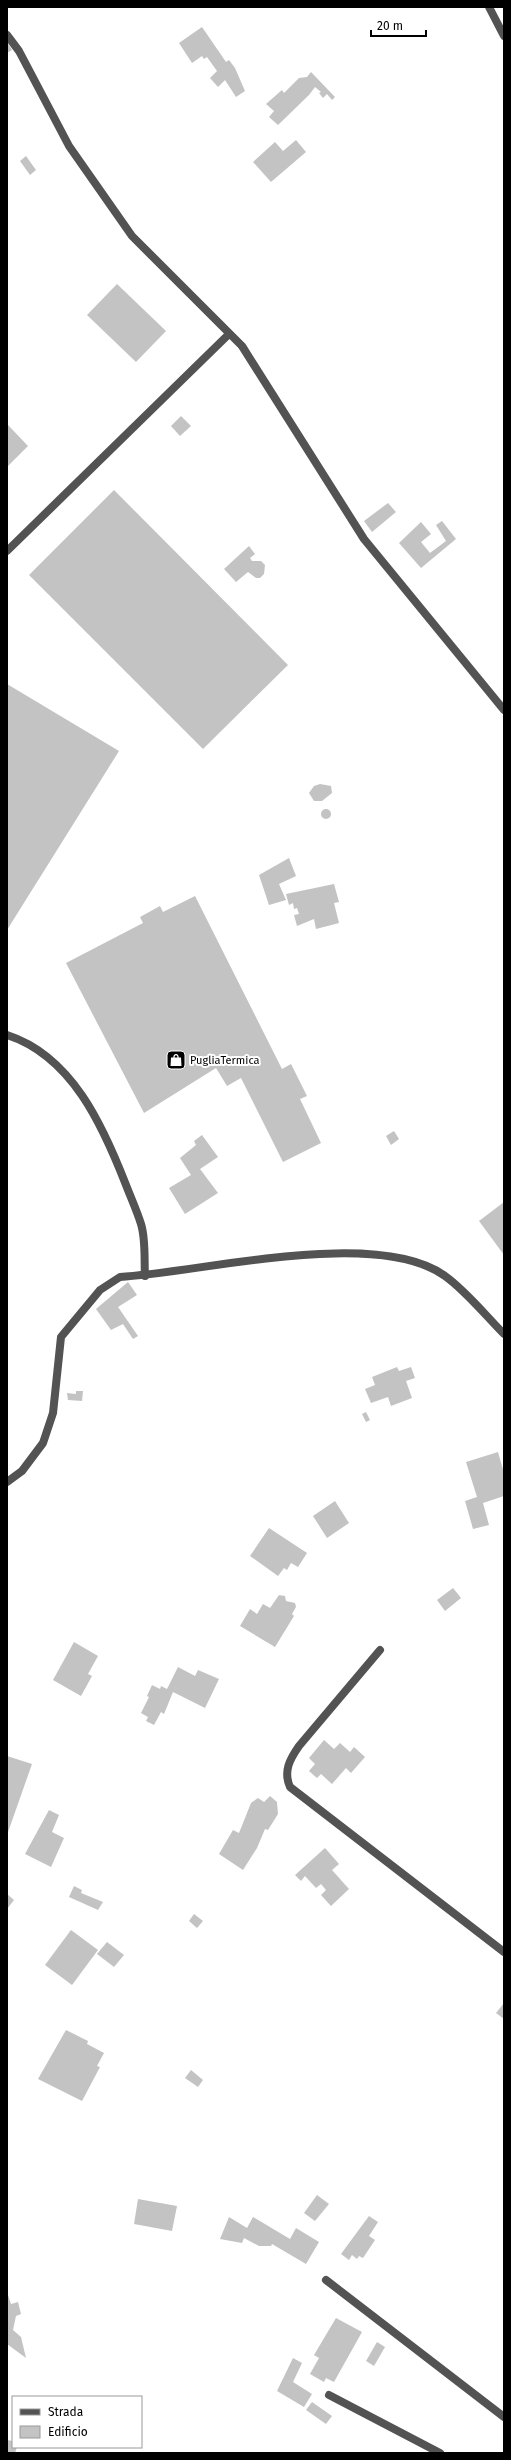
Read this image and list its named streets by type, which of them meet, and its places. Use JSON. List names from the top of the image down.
{
  "places": {
    "shop": ["PugliaTermica"]
  },
  "legend": ["Strada", "Edificio"],
  "scale_bar": "20 m"
}
